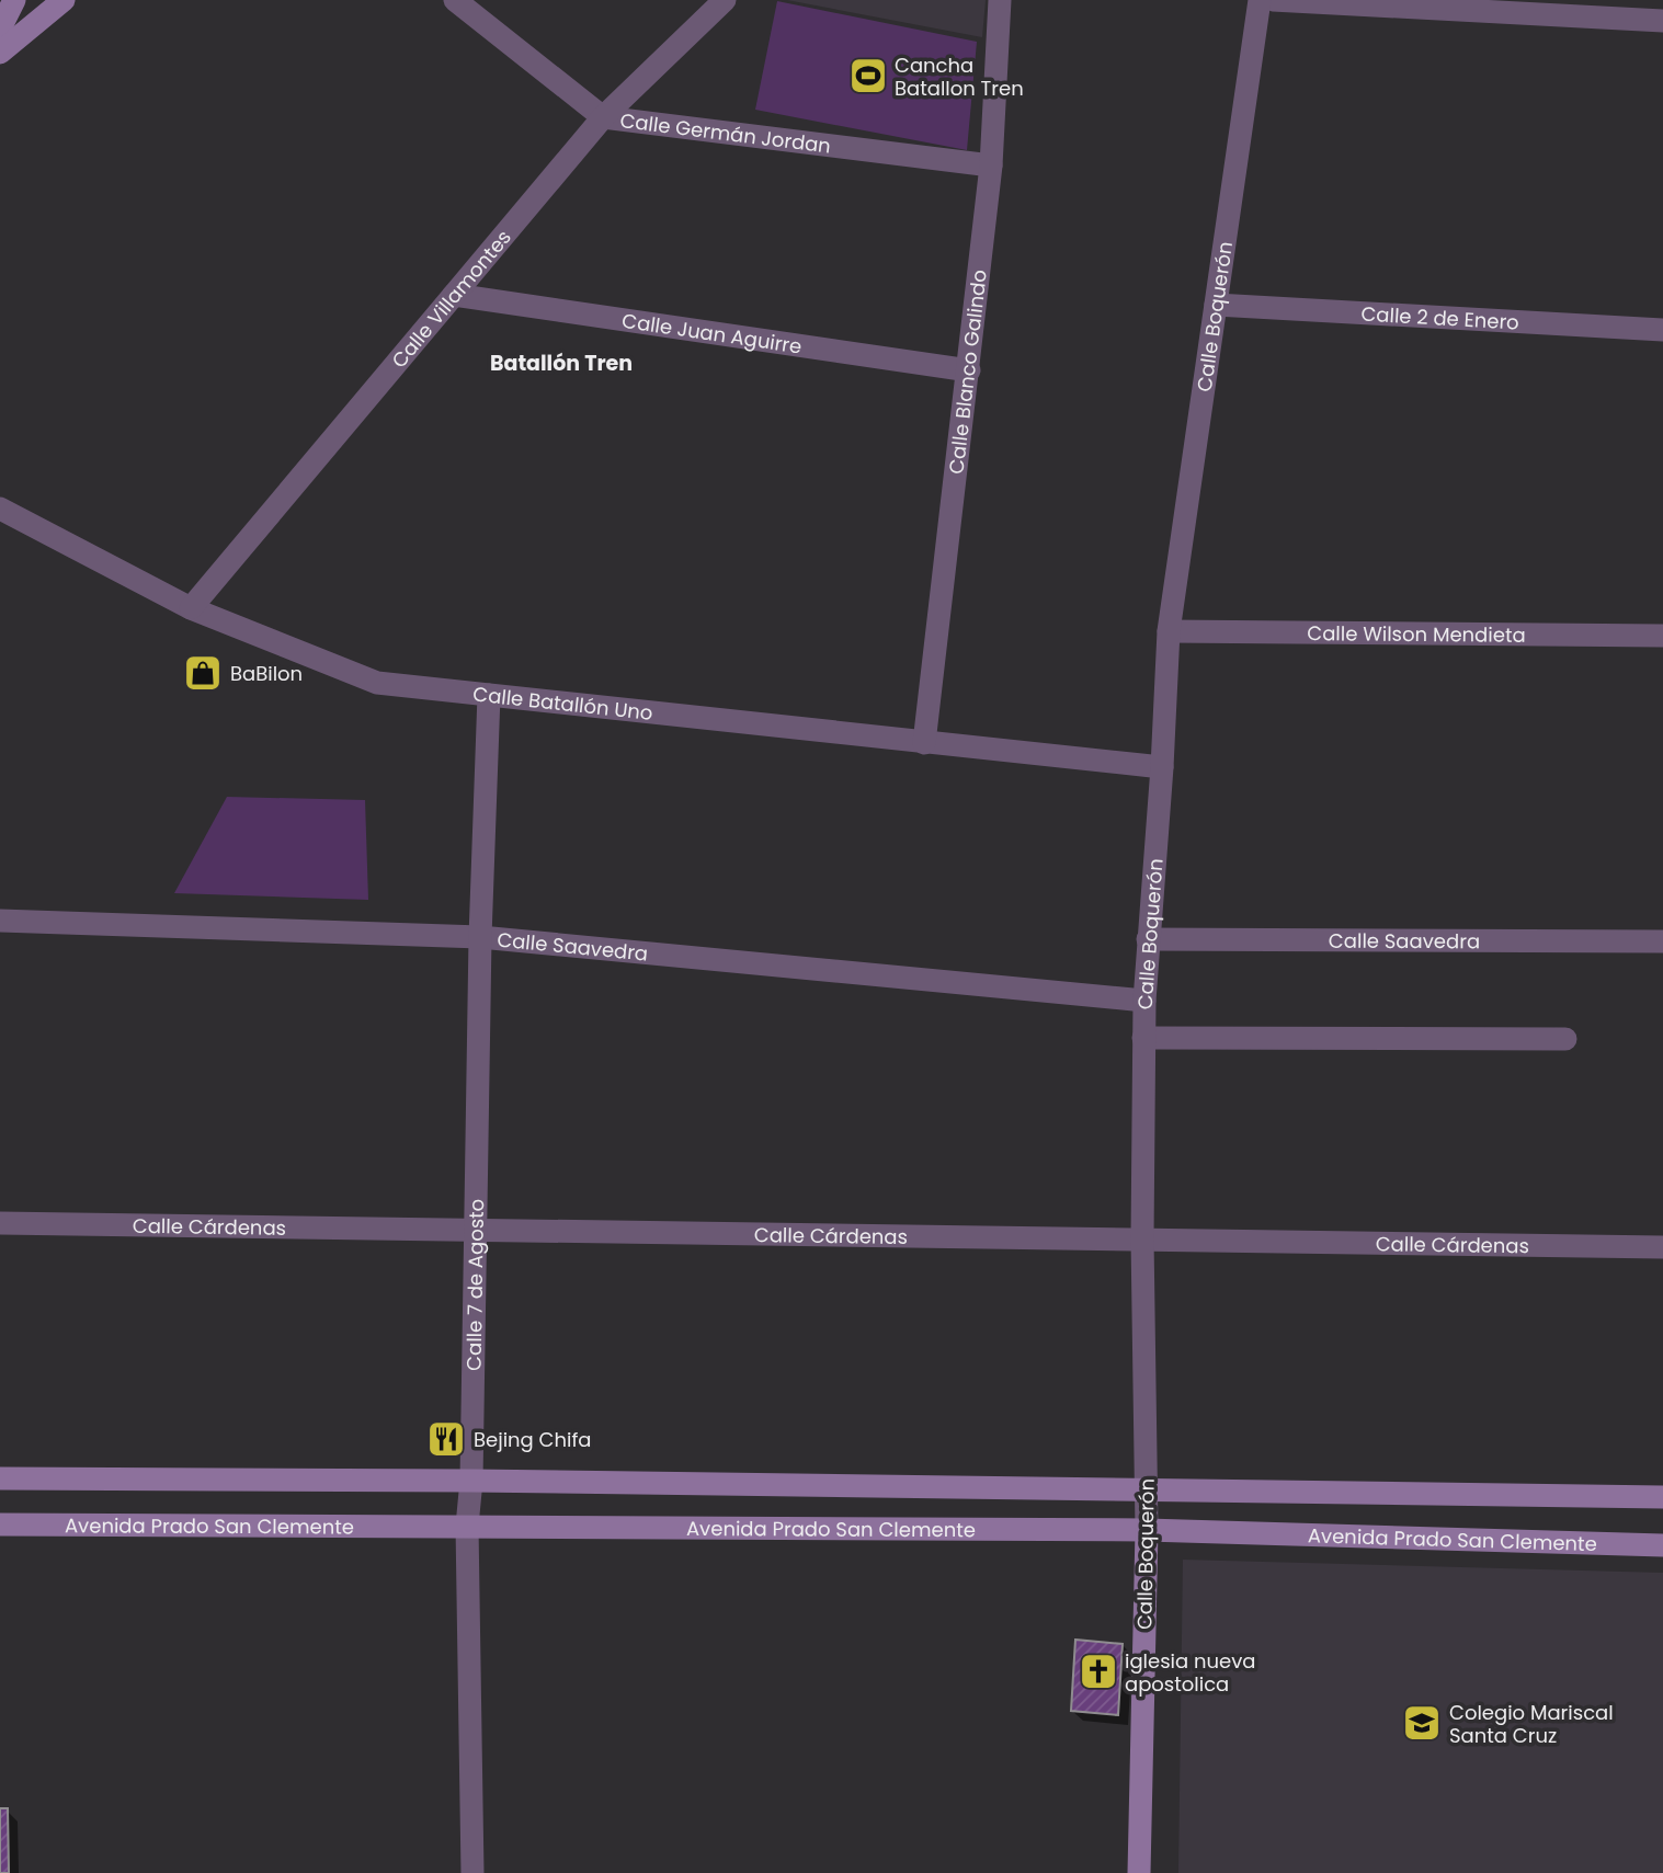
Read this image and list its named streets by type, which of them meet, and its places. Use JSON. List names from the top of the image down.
{
  "streets": {
    "main road": ["Calle Boquerón", "Avenida Prado San Clemente"],
    "street": [
      "Calle Germán Jordan",
      "Calle Villamontes",
      "Calle 2 de Enero",
      "Calle Juan Aguirre",
      "Calle Blanco Galindo",
      "Calle Wilson Mendieta",
      "Calle Batallón Uno",
      "Calle Saavedra",
      "Calle Cárdenas",
      "Calle 7 de Agosto"
    ]
  },
  "crossings": [
    ["Calle Germán Jordan", "Calle Villamontes"],
    ["Calle Germán Jordan", "Calle Blanco Galindo"],
    ["Calle Villamontes", "Calle Juan Aguirre"],
    ["Calle Villamontes", "Calle Batallón Uno"],
    ["Calle Boquerón", "Calle 2 de Enero"],
    ["Calle Boquerón", "Calle Wilson Mendieta"],
    ["Calle Boquerón", "Calle Batallón Uno"],
    ["Calle Boquerón", "Calle Saavedra"],
    ["Calle Boquerón", "Calle Cárdenas"],
    ["Calle Boquerón", "Avenida Prado San Clemente"],
    ["Calle Juan Aguirre", "Calle Blanco Galindo"],
    ["Calle Blanco Galindo", "Calle Batallón Uno"],
    ["Calle Batallón Uno", "Calle 7 de Agosto"],
    ["Calle Saavedra", "Calle 7 de Agosto"],
    ["Calle Cárdenas", "Calle 7 de Agosto"],
    ["Calle 7 de Agosto", "Avenida Prado San Clemente"]
  ],
  "districts": ["Batallón Tren"],
  "places": {
    "sports": ["Cancha Batallon Tren"],
    "shop": ["BaBilon"],
    "restaurant": ["Bejing Chifa"],
    "church": ["iglesia nueva apostolica"],
    "school or university": ["Colegio Mariscal Santa Cruz"]
  }
}
